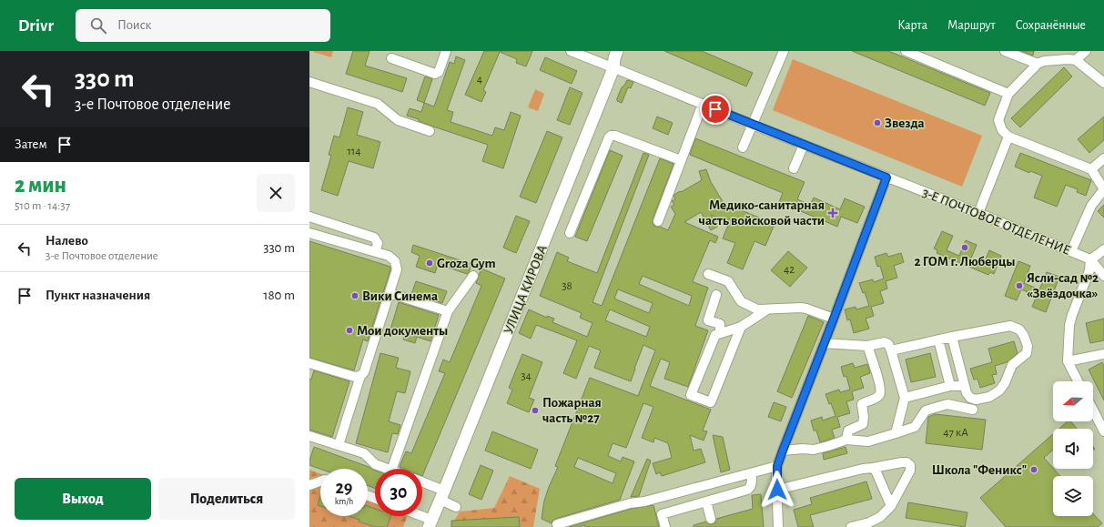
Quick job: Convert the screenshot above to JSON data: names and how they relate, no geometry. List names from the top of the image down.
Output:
{
  "streets": {
    "main road": ["УЛИЦА КИРОВА"],
    "street": ["3-Е ПОЧТОВОЕ ОТДЕЛЕНИЕ"]
  },
  "crossings": [
    ["3-Е ПОЧТОВОЕ ОТДЕЛЕНИЕ", "УЛИЦА КИРОВА"]
  ],
  "places": {
    "other": [
      "Звезда",
      "2 ГОМ г. Люберцы",
      "Groza Gym",
      "Ясли-сад №2 «Звёздочка»",
      "Вики Синема",
      "Мои документы",
      "Пожарная часть №27",
      "Школа \"Феникс\""
    ],
    "health": ["Медико-санитарная часть войсковой части"]
  },
  "house_numbers": [
    "4",
    "114",
    "42",
    "38",
    "34",
    "47 кА"
  ],
  "north": "left",
  "page": {
    "header": "Drivr",
    "search": "Поиск",
    "nav": ["Карта", "Маршрут", "Сохранённые"],
    "turn": ["330 m", "3-е Почтовое отделение"],
    "then": "Затем",
    "heading": ["2 мин", "510 m · 14:37"],
    "list": [
      {
        "name": "Налево",
        "note": "3-е Почтовое отделение",
        "value": "330 m"
      },
      {
        "name": "Пункт назначения",
        "value": "180 m"
      }
    ],
    "speed": "29 km/h",
    "limit": "30",
    "buttons": ["Выход", "Поделиться"]
  }
}
